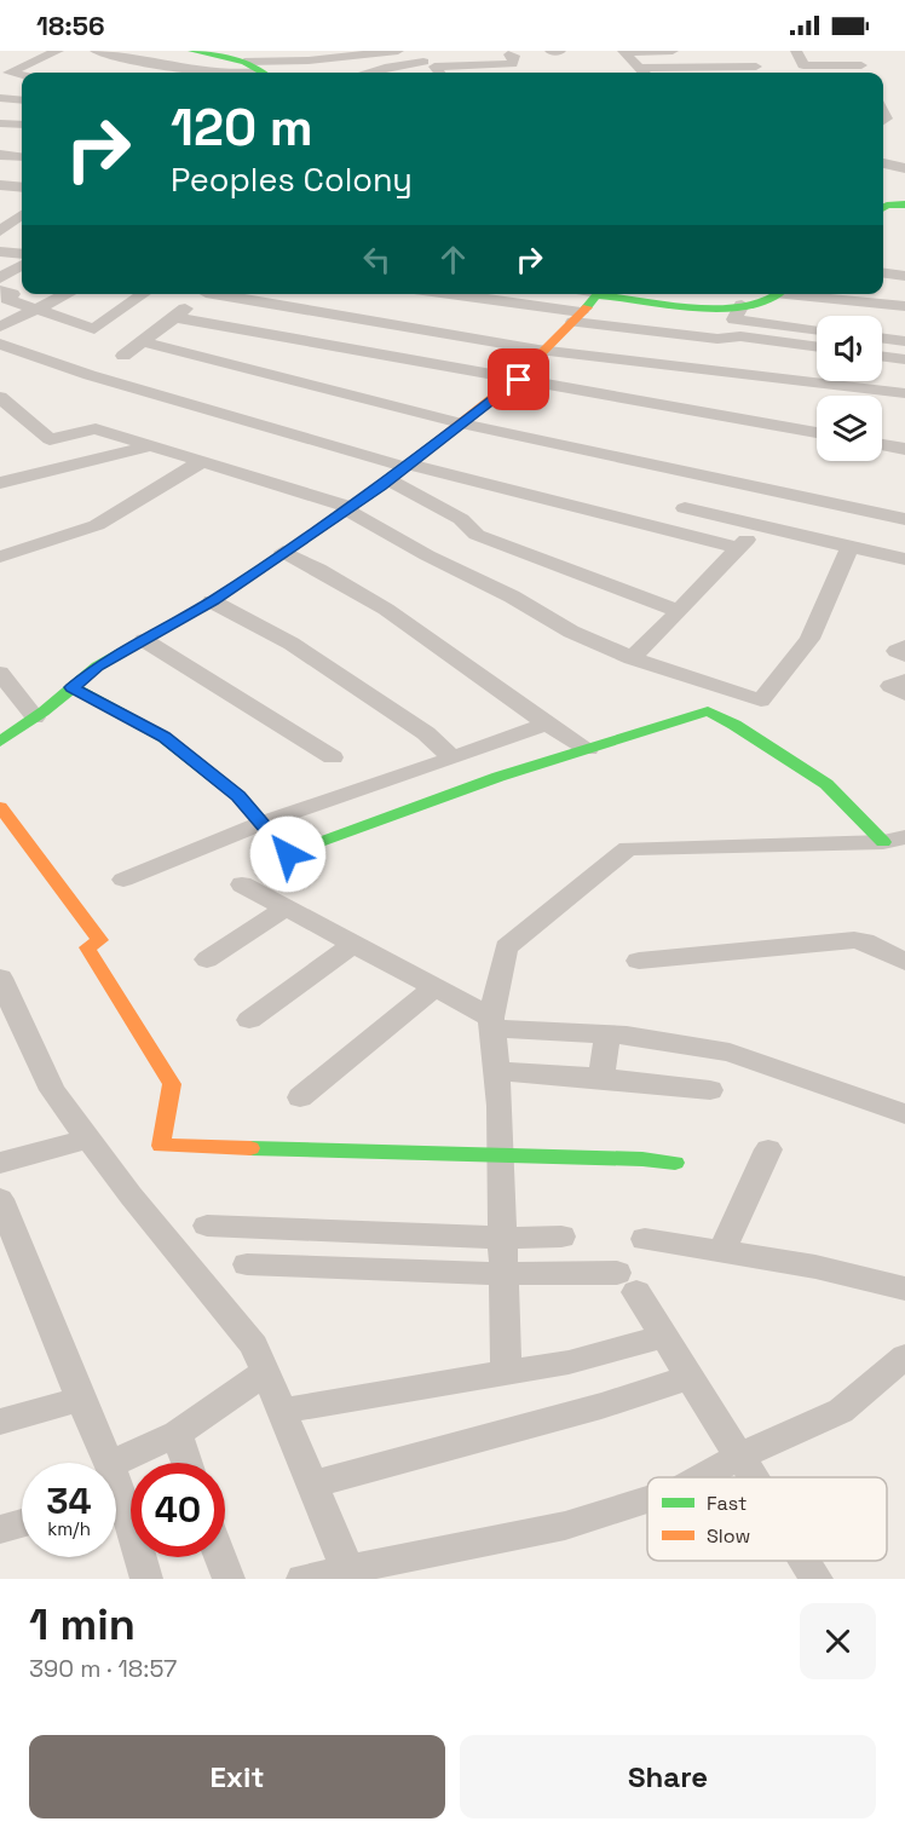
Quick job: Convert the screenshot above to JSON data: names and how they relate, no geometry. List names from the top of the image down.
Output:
{
  "legend": ["Fast", "Slow"],
  "page": {
    "status": "18:56",
    "turn": ["120 m", "Peoples Colony"],
    "speed": "34 km/h",
    "limit": "40",
    "heading": ["1 min", "390 m · 18:57"],
    "buttons": ["Exit", "Share"]
  }
}
